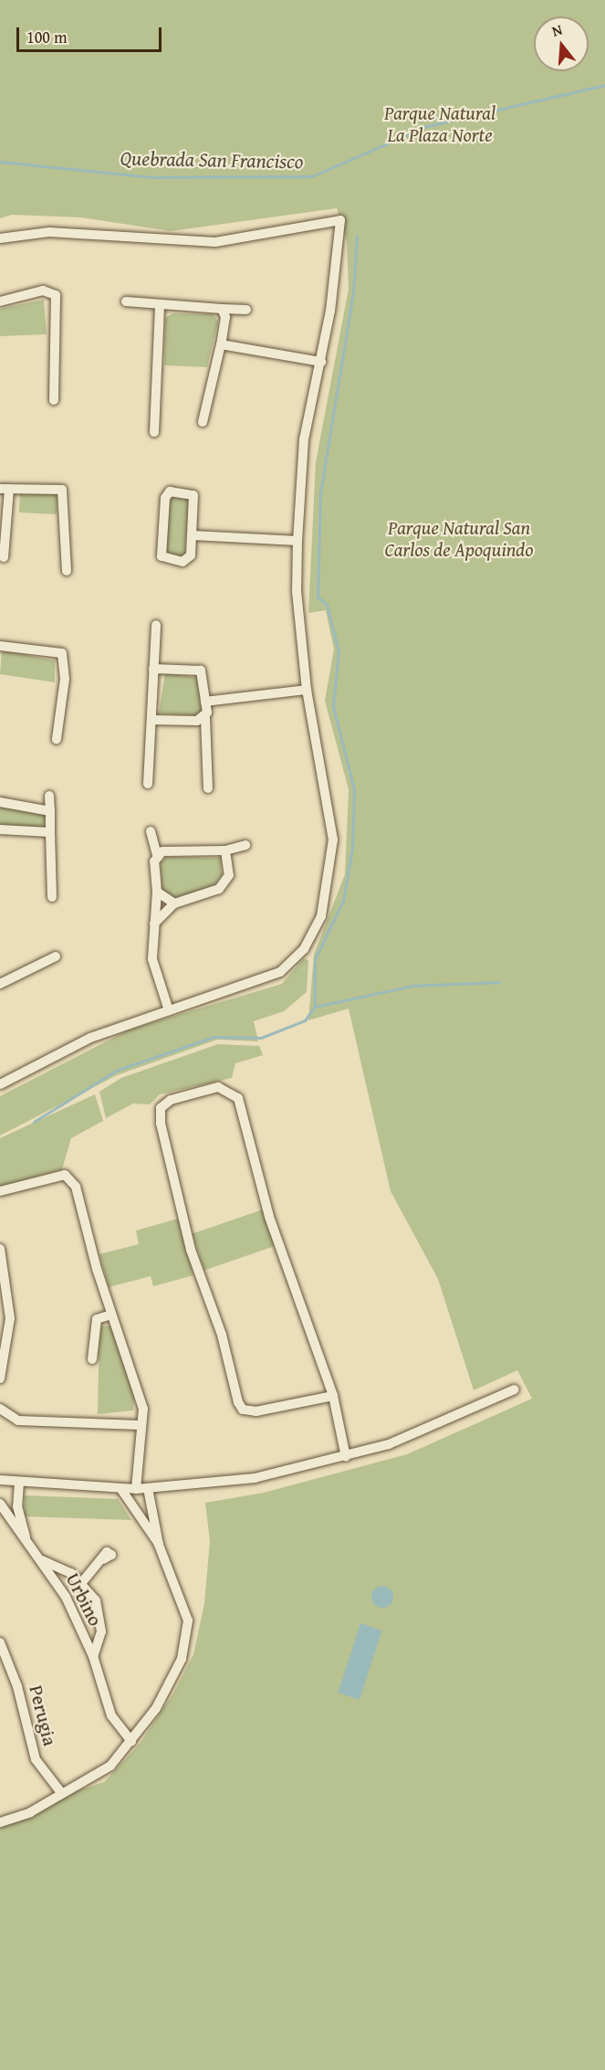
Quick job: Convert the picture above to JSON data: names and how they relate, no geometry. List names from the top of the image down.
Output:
{
  "streets": {
    "street": ["Urbino", "Perugia"]
  },
  "water": ["Quebrada San Francisco"],
  "parks": ["Parque Natural La Plaza Norte", "Parque Natural San Carlos de Apoquindo"],
  "scale_bar": "100 m",
  "north": "top"
}
